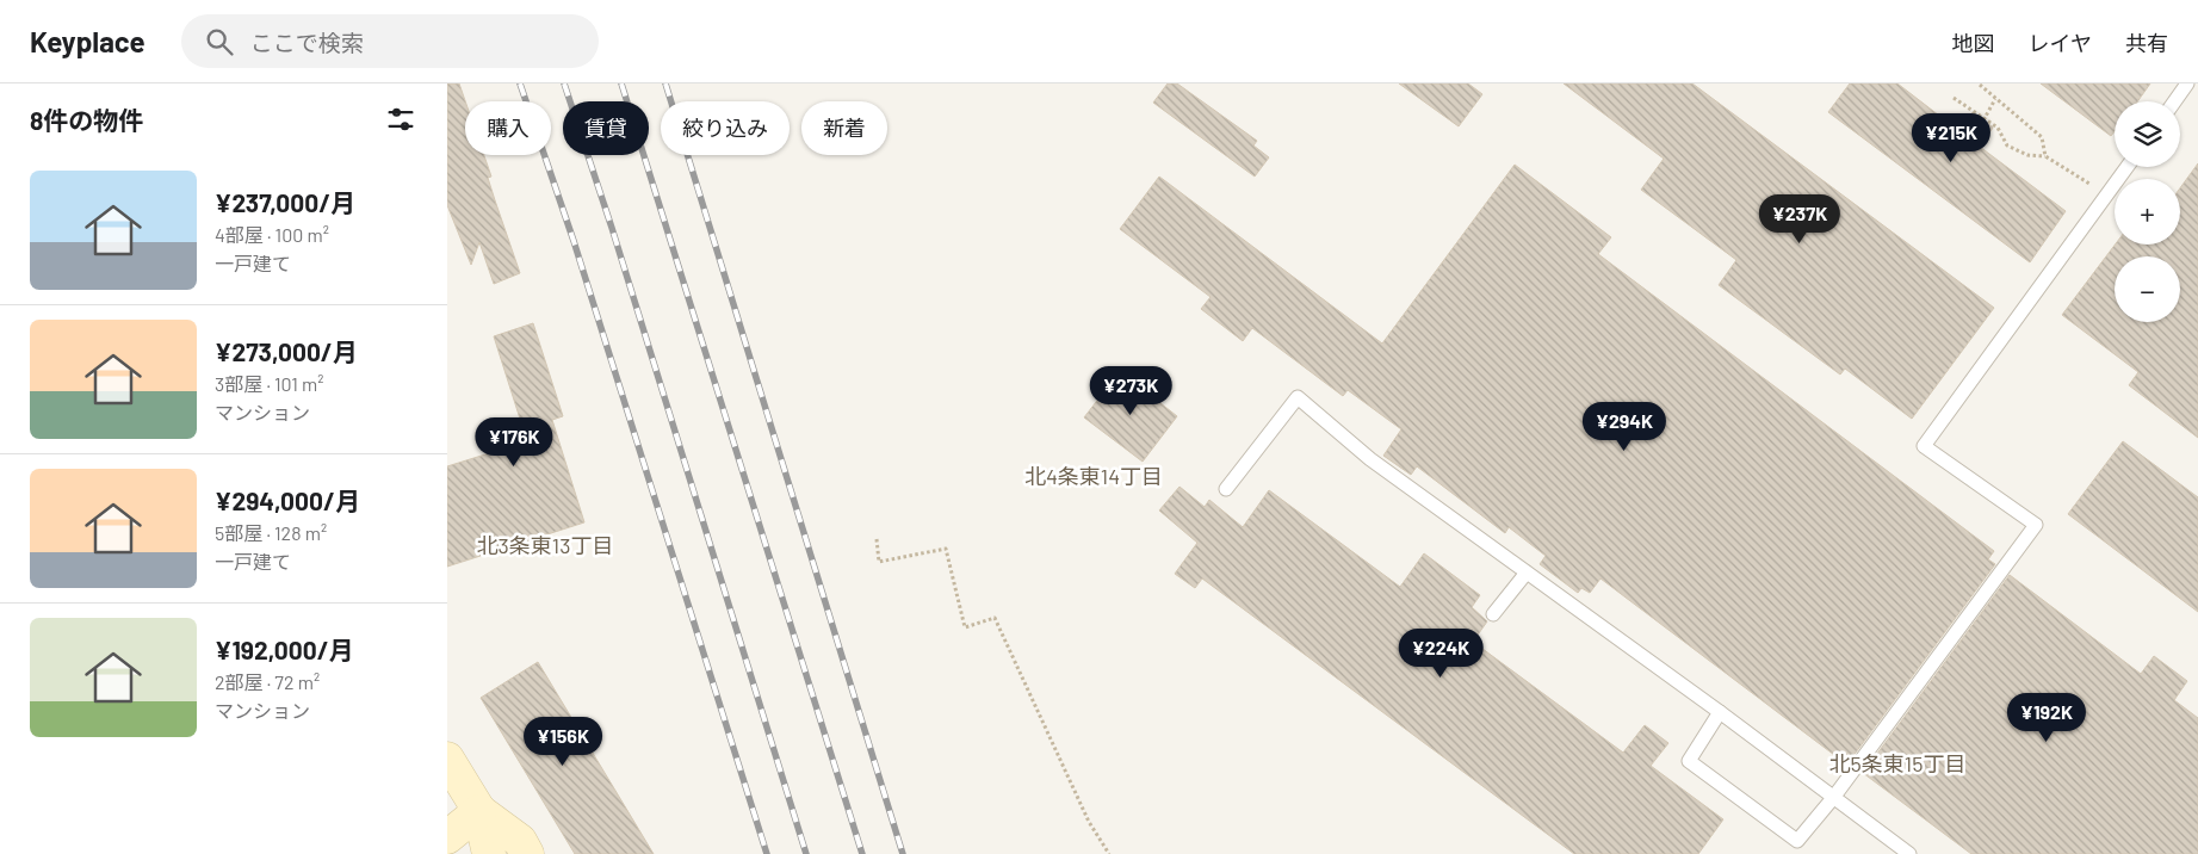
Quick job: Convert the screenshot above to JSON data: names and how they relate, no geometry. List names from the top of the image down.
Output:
{
  "districts": ["北4条東14丁目", "北3条東13丁目", "北5条東15丁目"],
  "page": {
    "header": "Keyplace",
    "search": "ここで検索",
    "nav": ["地図", "レイヤ", "共有"],
    "heading": "8件の物件",
    "map_buttons": ["+", "−"],
    "chip": [
      "購入",
      "賃貸",
      "絞り込み",
      "新着"
    ],
    "price": [
      "¥215K",
      "¥237K",
      "¥273K",
      "¥294K",
      "¥176K",
      "¥224K",
      "¥192K",
      "¥156K"
    ],
    "list": [
      {
        "name": "¥237,000/月",
        "note": "4部屋 · 100 m² · 一戸建て"
      },
      {
        "name": "¥273,000/月",
        "note": "3部屋 · 101 m² · マンション"
      },
      {
        "name": "¥294,000/月",
        "note": "5部屋 · 128 m² · 一戸建て"
      },
      {
        "name": "¥192,000/月",
        "note": "2部屋 · 72 m² · マンション"
      }
    ]
  }
}
